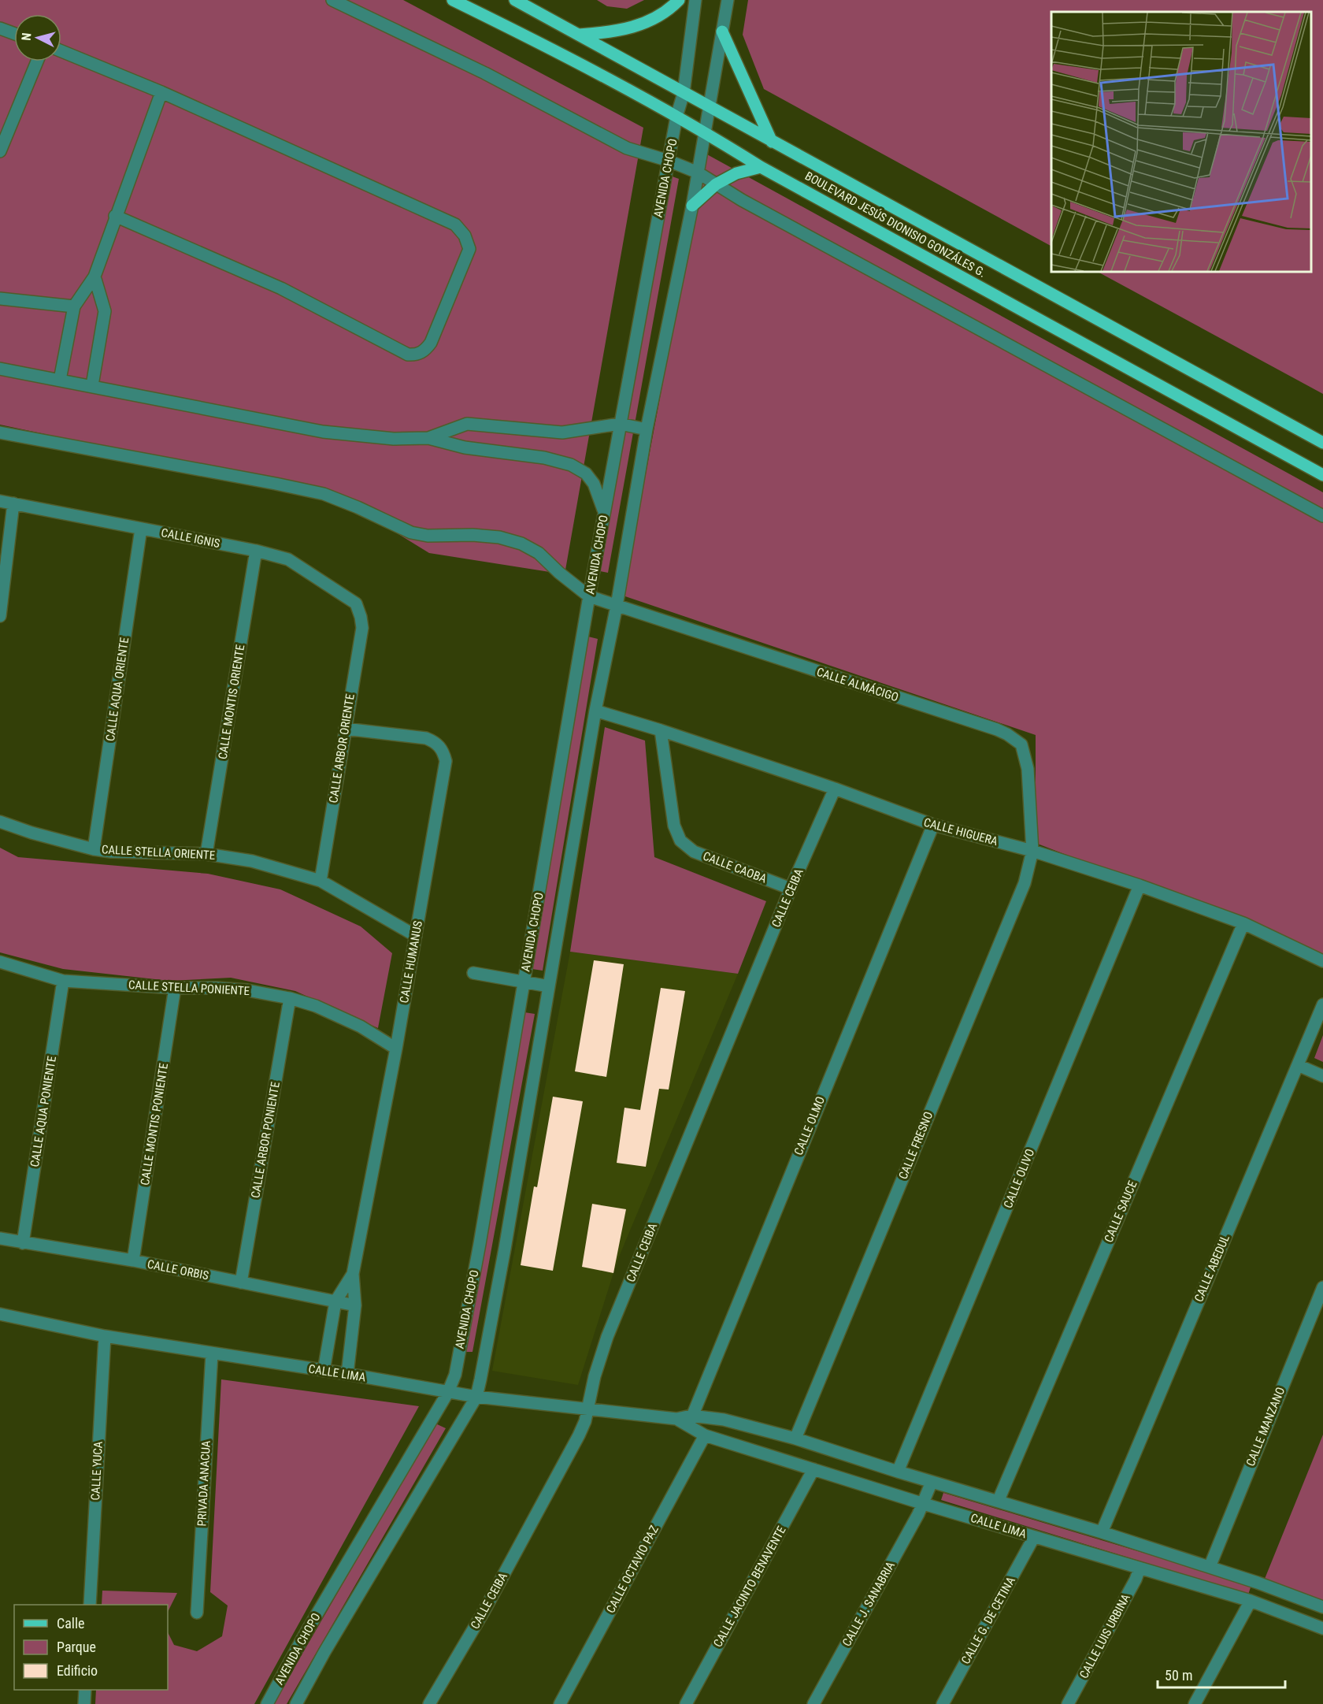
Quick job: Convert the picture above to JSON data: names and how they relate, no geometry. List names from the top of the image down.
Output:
{
  "streets": {
    "main road": ["BOULEVARD JESÚS DIONISIO GONZÁLES G."],
    "street": [
      "AVENIDA CHOPO",
      "CALLE IGNIS",
      "CALLE ALMÁCIGO",
      "CALLE AQUA ORIENTE",
      "CALLE MONTIS ORIENTE",
      "CALLE ARBOR ORIENTE",
      "CALLE HIGUERA",
      "CALLE STELLA ORIENTE",
      "CALLE CAOBA",
      "CALLE CEIBA",
      "CALLE HUMANUS",
      "CALLE STELLA PONIENTE",
      "CALLE AQUA PONIENTE",
      "CALLE MONTIS PONIENTE",
      "CALLE OLMO",
      "CALLE ARBOR PONIENTE",
      "CALLE FRESNO",
      "CALLE OLIVO",
      "CALLE SAUCE",
      "CALLE ABEDUL",
      "CALLE ORBIS",
      "CALLE LIMA",
      "CALLE MANZANO",
      "CALLE YUCA",
      "PRIVADA ANACUA",
      "CALLE OCTAVIO PAZ",
      "CALLE JACINTO BENAVENTE",
      "CALLE J. SANABRIA",
      "CALLE G. DE CETINA",
      "CALLE LUIS URBINA"
    ]
  },
  "crossings": [
    ["AVENIDA CHOPO", "BOULEVARD JESÚS DIONISIO GONZÁLES G."],
    ["AVENIDA CHOPO", "CALLE ALMÁCIGO"],
    ["AVENIDA CHOPO", "CALLE LIMA"],
    ["CALLE IGNIS", "CALLE AQUA ORIENTE"],
    ["CALLE IGNIS", "CALLE MONTIS ORIENTE"],
    ["CALLE IGNIS", "CALLE ARBOR ORIENTE"],
    ["CALLE ALMÁCIGO", "CALLE HIGUERA"],
    ["CALLE ALMÁCIGO", "CALLE FRESNO"],
    ["CALLE AQUA ORIENTE", "CALLE STELLA ORIENTE"],
    ["CALLE MONTIS ORIENTE", "CALLE STELLA ORIENTE"],
    ["CALLE ARBOR ORIENTE", "CALLE STELLA ORIENTE"],
    ["CALLE ARBOR ORIENTE", "CALLE HUMANUS"],
    ["CALLE HIGUERA", "CALLE CAOBA"],
    ["CALLE HIGUERA", "CALLE CEIBA"],
    ["CALLE HIGUERA", "CALLE OLMO"],
    ["CALLE HIGUERA", "CALLE FRESNO"],
    ["CALLE HIGUERA", "CALLE OLIVO"],
    ["CALLE HIGUERA", "CALLE SAUCE"],
    ["CALLE STELLA ORIENTE", "CALLE HUMANUS"],
    ["CALLE CAOBA", "CALLE CEIBA"],
    ["CALLE CEIBA", "CALLE LIMA"],
    ["CALLE HUMANUS", "CALLE STELLA PONIENTE"],
    ["CALLE HUMANUS", "CALLE ORBIS"],
    ["CALLE HUMANUS", "CALLE LIMA"],
    ["CALLE STELLA PONIENTE", "CALLE AQUA PONIENTE"],
    ["CALLE STELLA PONIENTE", "CALLE MONTIS PONIENTE"],
    ["CALLE STELLA PONIENTE", "CALLE ARBOR PONIENTE"],
    ["CALLE AQUA PONIENTE", "CALLE ORBIS"],
    ["CALLE MONTIS PONIENTE", "CALLE ORBIS"],
    ["CALLE OLMO", "CALLE LIMA"],
    ["CALLE ARBOR PONIENTE", "CALLE ORBIS"],
    ["CALLE FRESNO", "CALLE LIMA"],
    ["CALLE OLIVO", "CALLE LIMA"],
    ["CALLE SAUCE", "CALLE LIMA"],
    ["CALLE ABEDUL", "CALLE LIMA"],
    ["CALLE LIMA", "CALLE MANZANO"],
    ["CALLE LIMA", "CALLE YUCA"],
    ["CALLE LIMA", "PRIVADA ANACUA"],
    ["CALLE LIMA", "CALLE OCTAVIO PAZ"],
    ["CALLE LIMA", "CALLE JACINTO BENAVENTE"],
    ["CALLE LIMA", "CALLE J. SANABRIA"],
    ["CALLE LIMA", "CALLE G. DE CETINA"],
    ["CALLE LIMA", "CALLE LUIS URBINA"]
  ],
  "legend": ["Calle", "Parque", "Edificio"],
  "scale_bar": "50 m",
  "north": "left"
}
